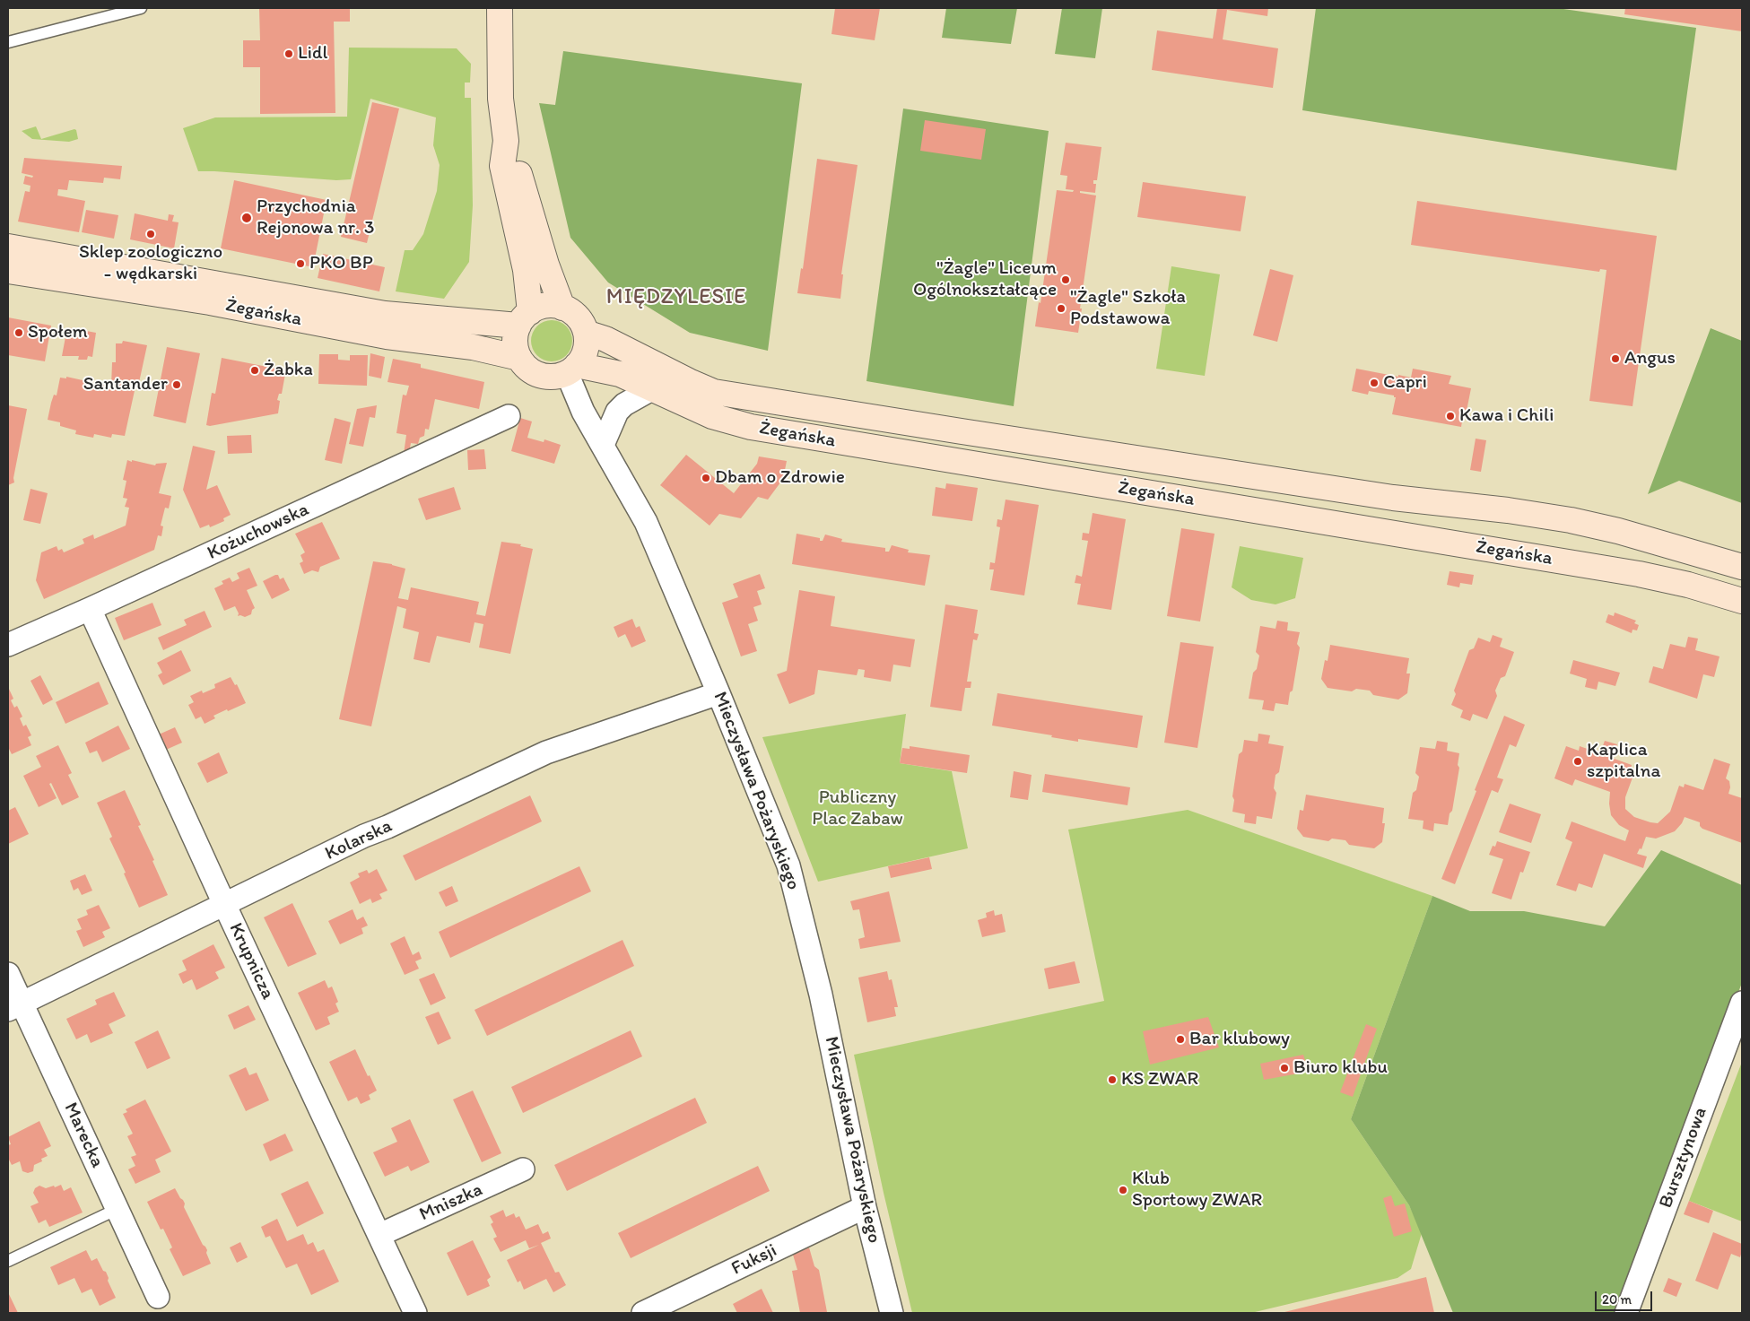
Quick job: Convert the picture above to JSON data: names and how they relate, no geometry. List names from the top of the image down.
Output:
{
  "streets": {
    "street": [
      "Żegańska",
      "Kożuchowska",
      "Mieczysława Pożaryskiego",
      "Kolarska",
      "Krupnicza",
      "Marecka",
      "Bursztynowa",
      "Mniszka",
      "Fuksji"
    ]
  },
  "crossings": [
    ["Żegańska", "Mieczysława Pożaryskiego"],
    ["Kożuchowska", "Krupnicza"],
    ["Mieczysława Pożaryskiego", "Kolarska"],
    ["Mieczysława Pożaryskiego", "Fuksji"],
    ["Kolarska", "Krupnicza"],
    ["Kolarska", "Marecka"],
    ["Krupnicza", "Mniszka"]
  ],
  "districts": ["MIĘDZYLESIE"],
  "parks": ["Publiczny Plac Zabaw"],
  "places": [
    "Lidl",
    "Przychodnia Rejonowa nr. 3",
    "Sklep zoologiczno - wędkarski",
    "PKO BP",
    "\"Żagle\" Liceum Ogólnokształcące",
    "\"Żagle\" Szkoła Podstawowa",
    "Społem",
    "Angus",
    "Żabka",
    "Capri",
    "Santander",
    "Kawa i Chili",
    "Dbam o Zdrowie",
    "Kaplica szpitalna",
    "Bar klubowy",
    "Biuro klubu",
    "KS ZWAR",
    "Klub Sportowy ZWAR"
  ],
  "scale_bar": "20 m"
}
